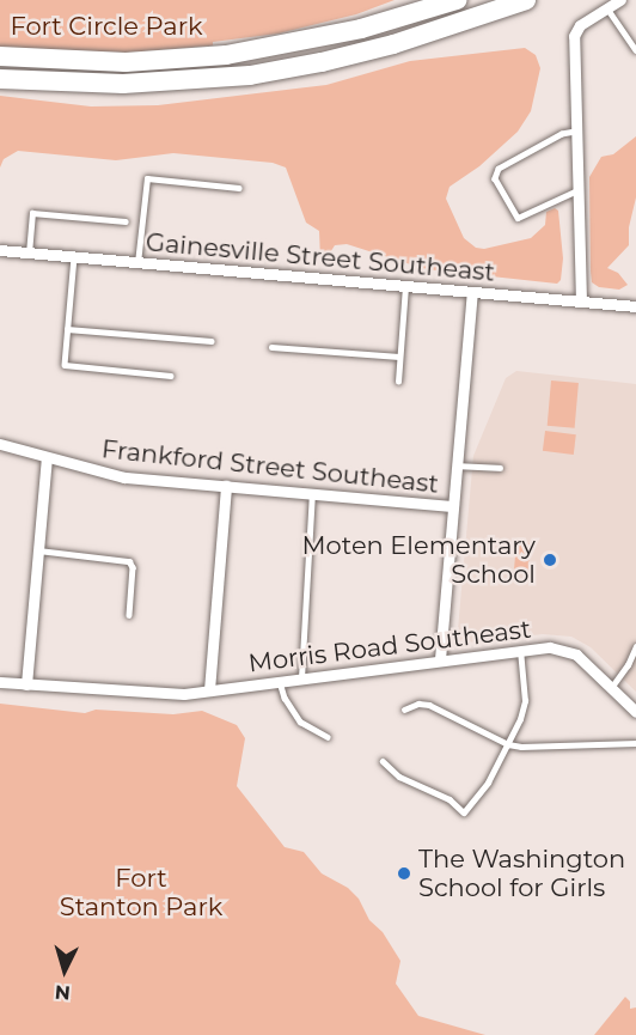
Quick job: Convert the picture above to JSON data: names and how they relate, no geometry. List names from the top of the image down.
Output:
{
  "streets": {
    "street": ["Gainesville Street Southeast", "Frankford Street Southeast", "Morris Road Southeast"]
  },
  "parks": ["Fort Circle Park", "Fort Stanton Park"],
  "places": ["Moten Elementary School", "The Washington School for Girls"],
  "north": "bottom"
}
